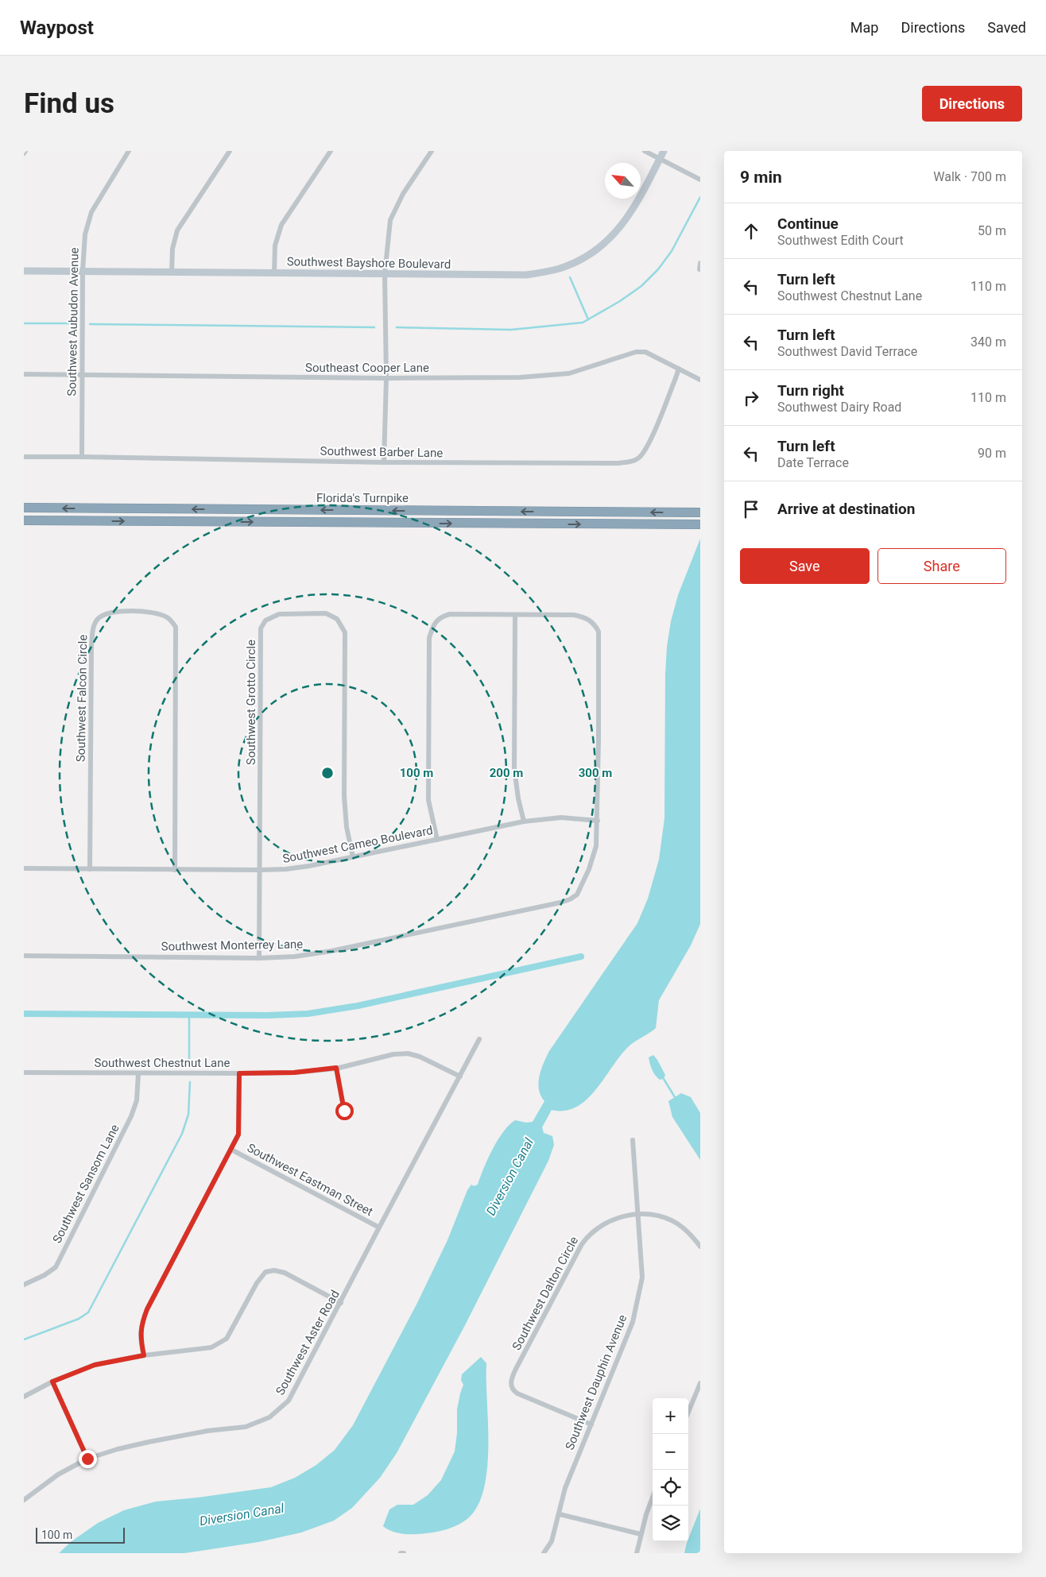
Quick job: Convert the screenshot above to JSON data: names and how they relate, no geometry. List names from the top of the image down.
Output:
{
  "streets": {
    "highway": ["Florida's Turnpike"],
    "street": [
      "Southwest Bayshore Boulevard",
      "Southwest Aubudon Avenue",
      "Southeast Cooper Lane",
      "Southwest Barber Lane",
      "Southwest Falcon Circle",
      "Southwest Grotto Circle",
      "Southwest Cameo Boulevard",
      "Southwest Monterrey Lane",
      "Southwest Chestnut Lane",
      "Southwest Eastman Street",
      "Southwest Sansom Lane",
      "Southwest Dalton Circle",
      "Southwest Aster Road",
      "Southwest Dauphin Avenue"
    ]
  },
  "crossings": [
    ["Southwest Bayshore Boulevard", "Southwest Aubudon Avenue"],
    ["Southwest Aubudon Avenue", "Southeast Cooper Lane"],
    ["Southwest Aubudon Avenue", "Southwest Barber Lane"],
    ["Southeast Cooper Lane", "Southwest Barber Lane"],
    ["Southwest Falcon Circle", "Southwest Cameo Boulevard"],
    ["Southwest Grotto Circle", "Southwest Cameo Boulevard"],
    ["Southwest Grotto Circle", "Southwest Monterrey Lane"],
    ["Southwest Cameo Boulevard", "Southwest Monterrey Lane"],
    ["Southwest Chestnut Lane", "Southwest Sansom Lane"],
    ["Southwest Chestnut Lane", "Southwest Aster Road"],
    ["Southwest Eastman Street", "Southwest Aster Road"],
    ["Southwest Dalton Circle", "Southwest Dauphin Avenue"]
  ],
  "water": ["Diversion Canal"],
  "scale_bar": "100 m",
  "north": "top left",
  "page": {
    "header": "Waypost",
    "nav": ["Map", "Directions", "Saved"],
    "buttons": [
      "Directions",
      ["Save", "Share"]
    ],
    "title": "Find us",
    "heading": ["9 min", "Walk · 700 m"],
    "list": [
      ["Continue", "Southwest Edith Court", "50 m"],
      ["Turn left", "Southwest Chestnut Lane", "110 m"],
      ["Turn left", "Southwest David Terrace", "340 m"],
      ["Turn right", "Southwest Dairy Road", "110 m"],
      ["Turn left", "Date Terrace", "90 m"],
      "Arrive at destination"
    ],
    "map_buttons": ["+", "−"],
    "scale": "100 m"
  },
  "rings": ["100 m", "200 m", "300 m"]
}
